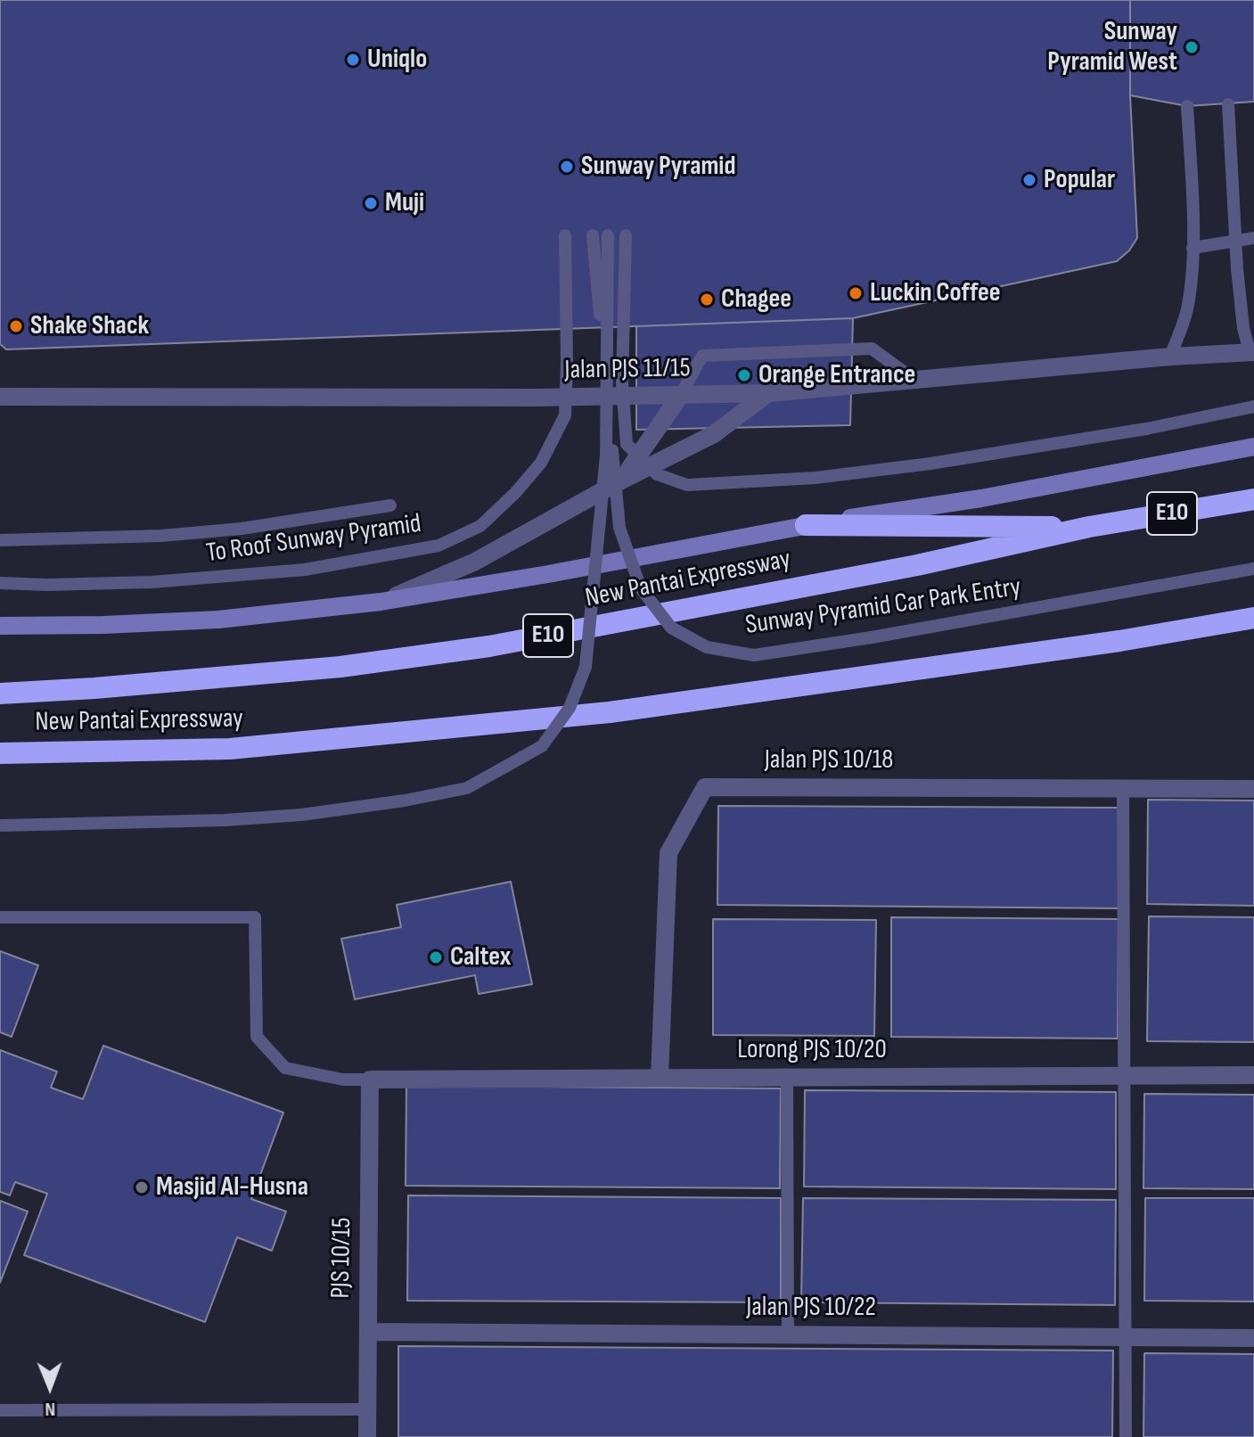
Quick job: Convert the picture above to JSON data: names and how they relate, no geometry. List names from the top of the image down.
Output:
{
  "streets": {
    "highway": ["E10", "New Pantai Expressway"],
    "street": [
      "Jalan PJS 11/15",
      "Jalan PJS 10/18",
      "Lorong PJS 10/20",
      "PJS 10/15",
      "Jalan PJS 10/22"
    ],
    "lane": ["To Roof Sunway Pyramid", "Sunway Pyramid Car Park Entry"]
  },
  "crossings": [
    ["Jalan PJS 10/18", "Lorong PJS 10/20"],
    ["Lorong PJS 10/20", "PJS 10/15"],
    ["PJS 10/15", "Jalan PJS 10/22"]
  ],
  "places": [
    "Sunway Pyramid West",
    "Uniqlo",
    "Sunway Pyramid",
    "Popular",
    "Muji",
    "Luckin Coffee",
    "Chagee",
    "Shake Shack",
    "Orange Entrance",
    "Caltex",
    "Masjid Al-Husna"
  ],
  "north": "bottom"
}
